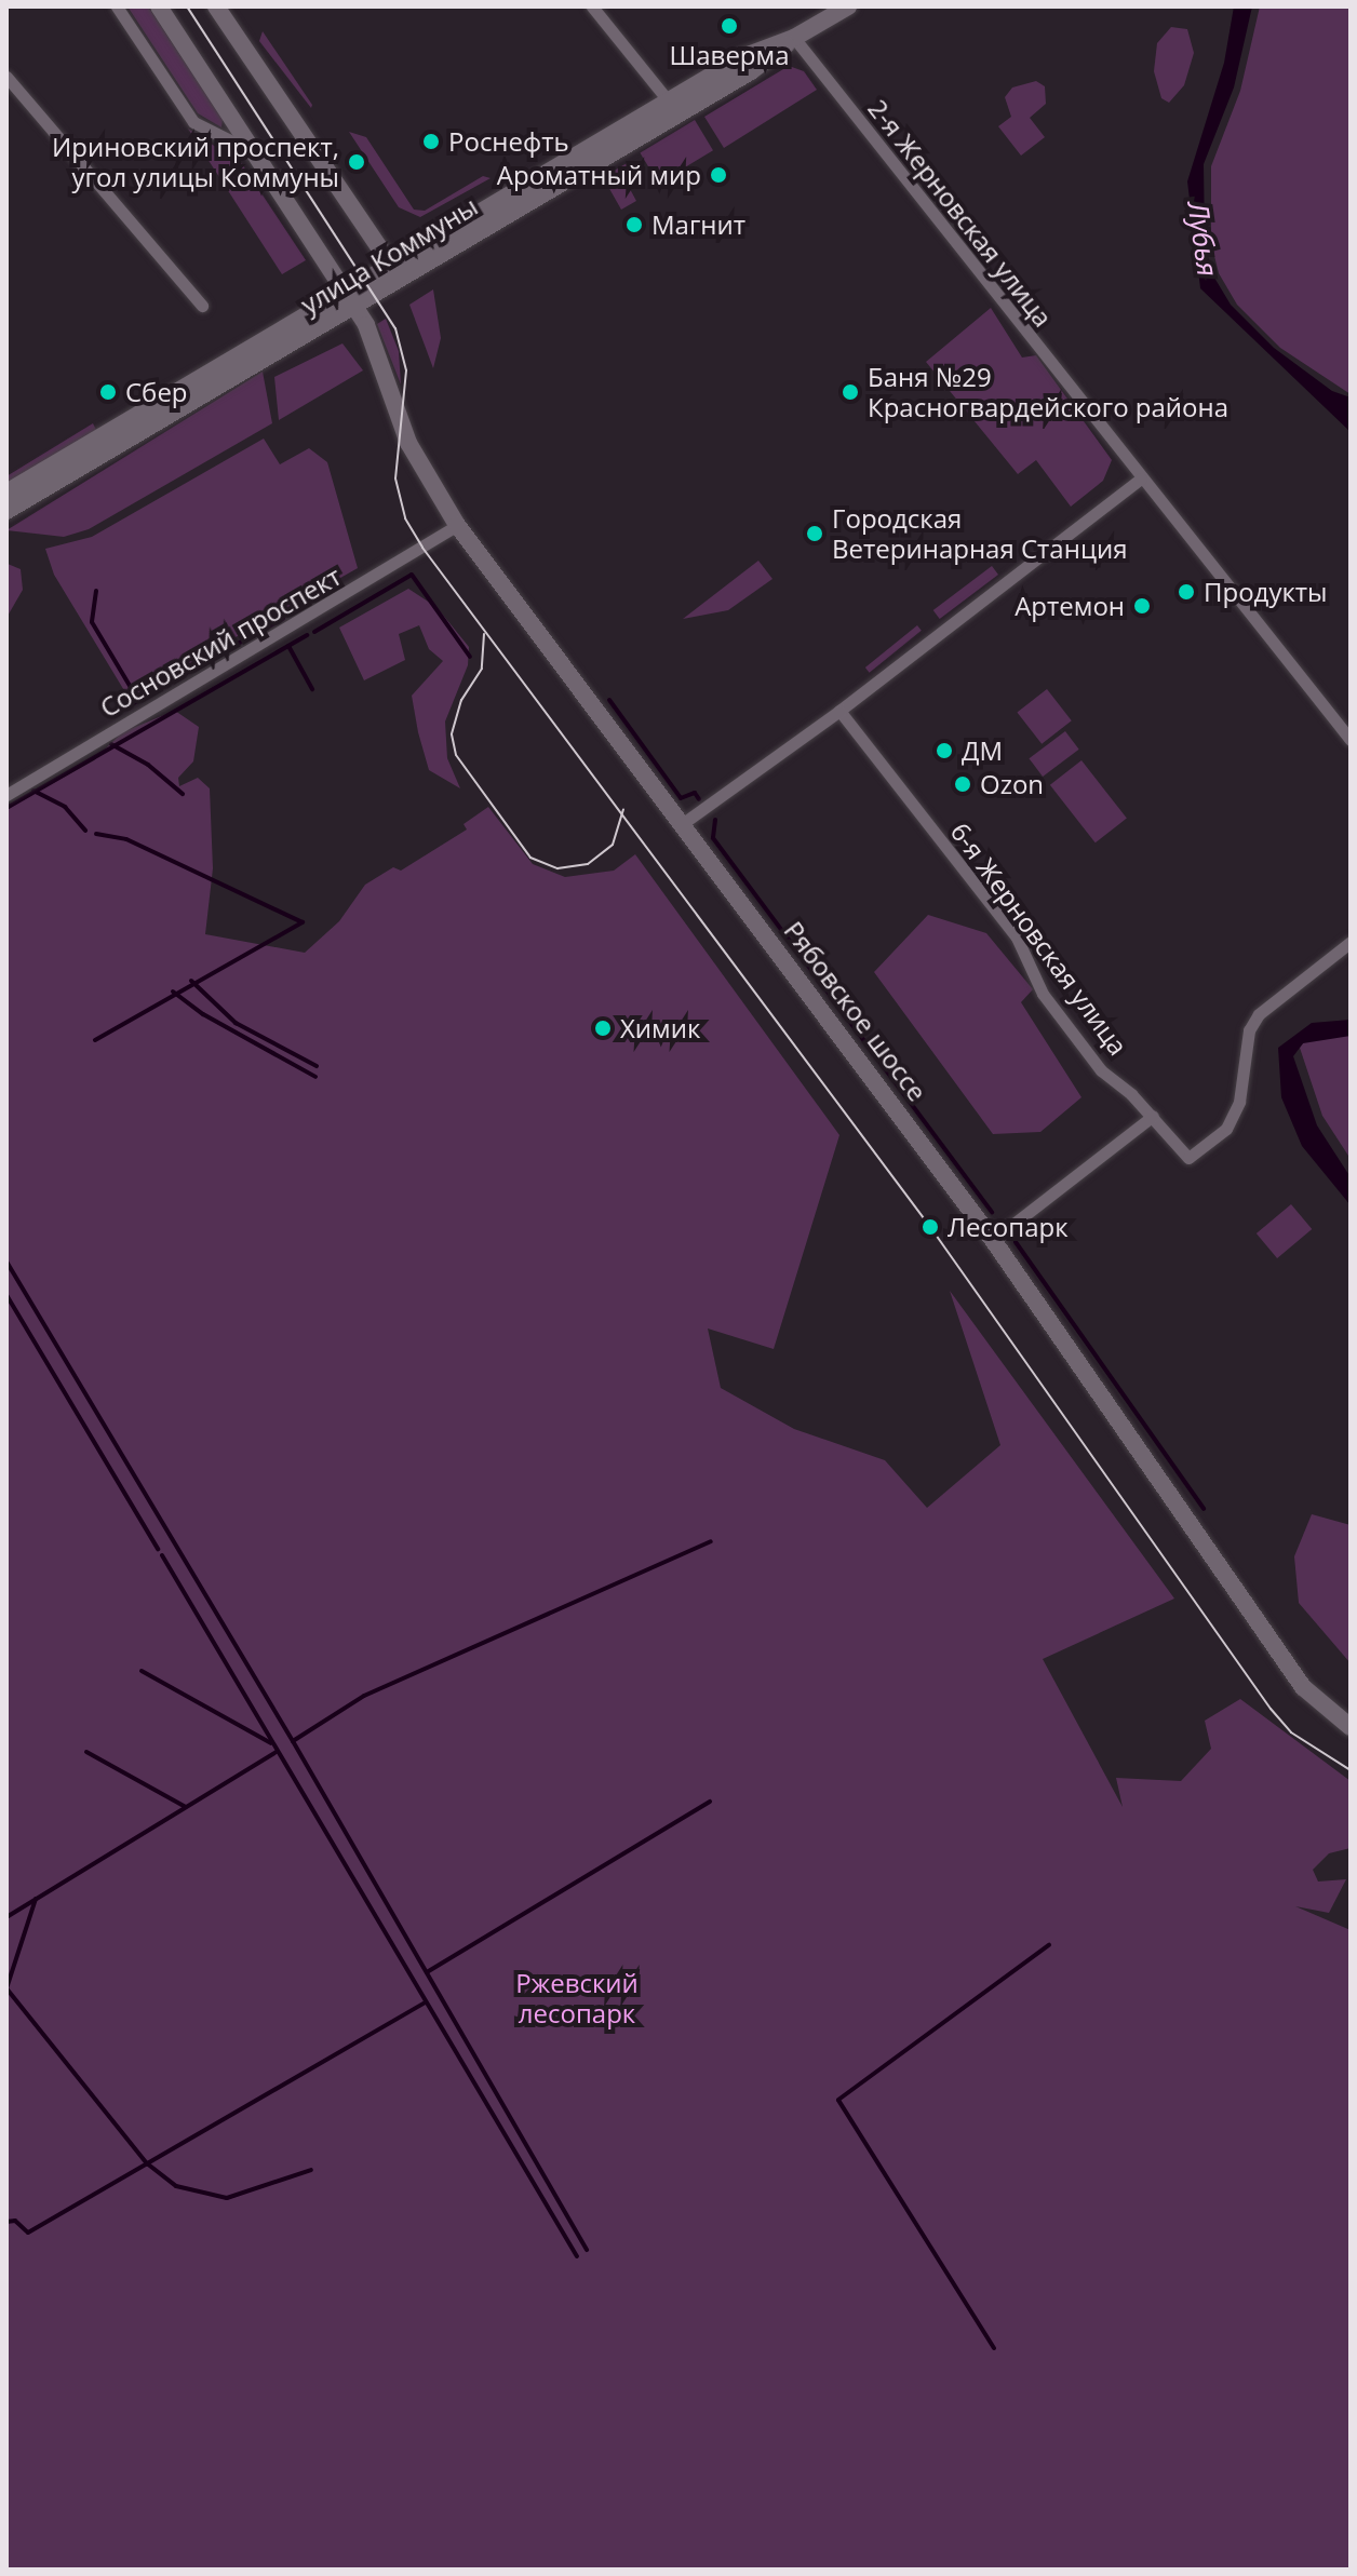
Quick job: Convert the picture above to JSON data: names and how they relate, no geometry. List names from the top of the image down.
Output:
{
  "streets": {
    "main road": ["улица Коммуны", "Рябовское шоссе"],
    "street": ["2-я Жерновская улица", "Сосновский проспект", "6-я Жерновская улица"]
  },
  "crossings": [
    ["2-я Жерновская улица", "улица Коммуны"],
    ["улица Коммуны", "Рябовское шоссе"],
    ["Сосновский проспект", "Рябовское шоссе"]
  ],
  "water": ["Лубья"],
  "parks": ["Ржевский лесопарк"],
  "places": [
    "Шаверма",
    "Роснефть",
    "Ириновский проспект, угол улицы Коммуны",
    "Ароматный мир",
    "Магнит",
    "Сбер",
    "Баня №29 Красногвардейского района",
    "Городская Ветеринарная Станция",
    "Продукты",
    "Артемон",
    "ДМ",
    "Ozon",
    "Химик",
    "Лесопарк"
  ]
}
